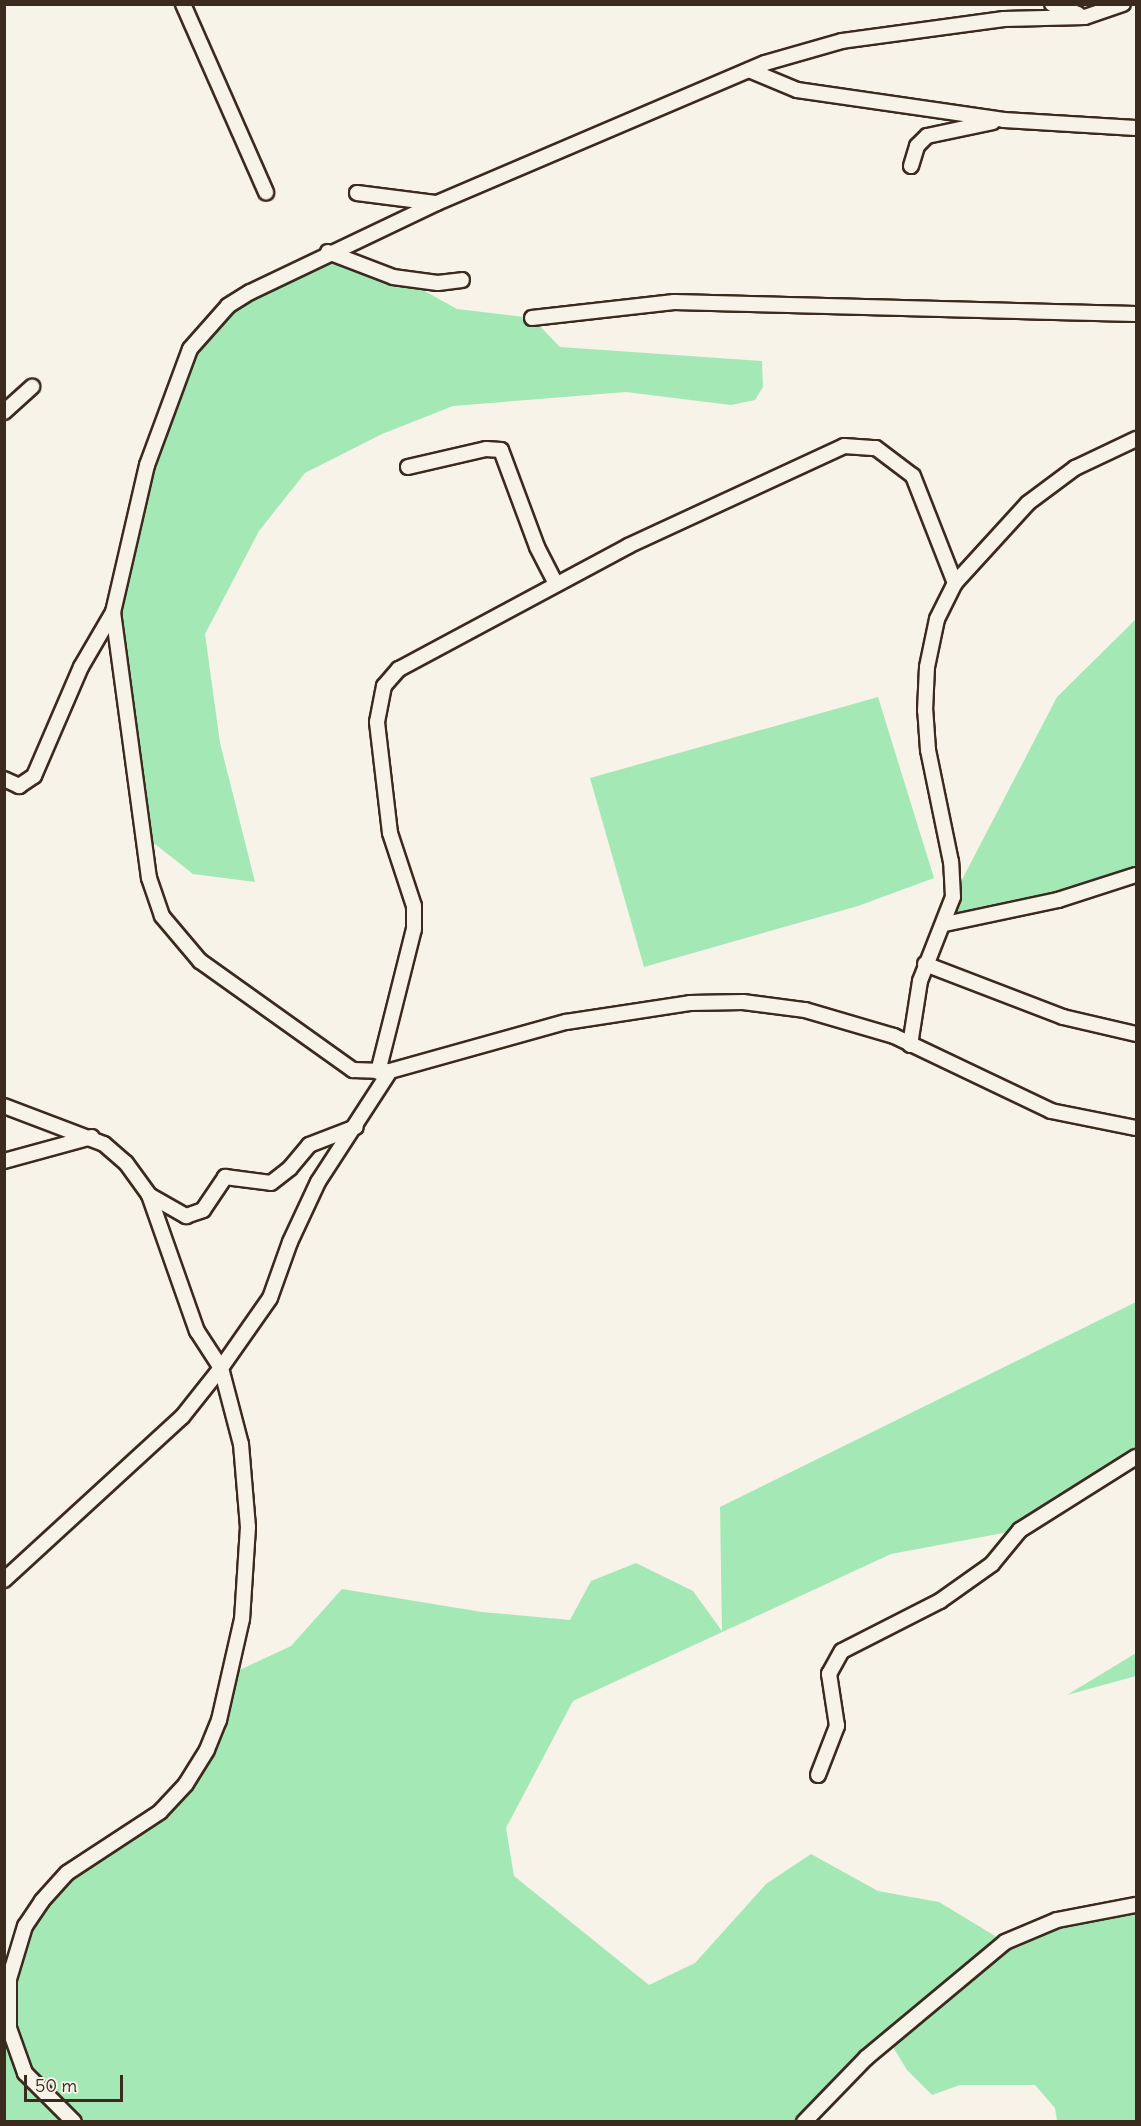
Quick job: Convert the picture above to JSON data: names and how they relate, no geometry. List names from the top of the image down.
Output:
{
  "scale_bar": "50 m"
}
